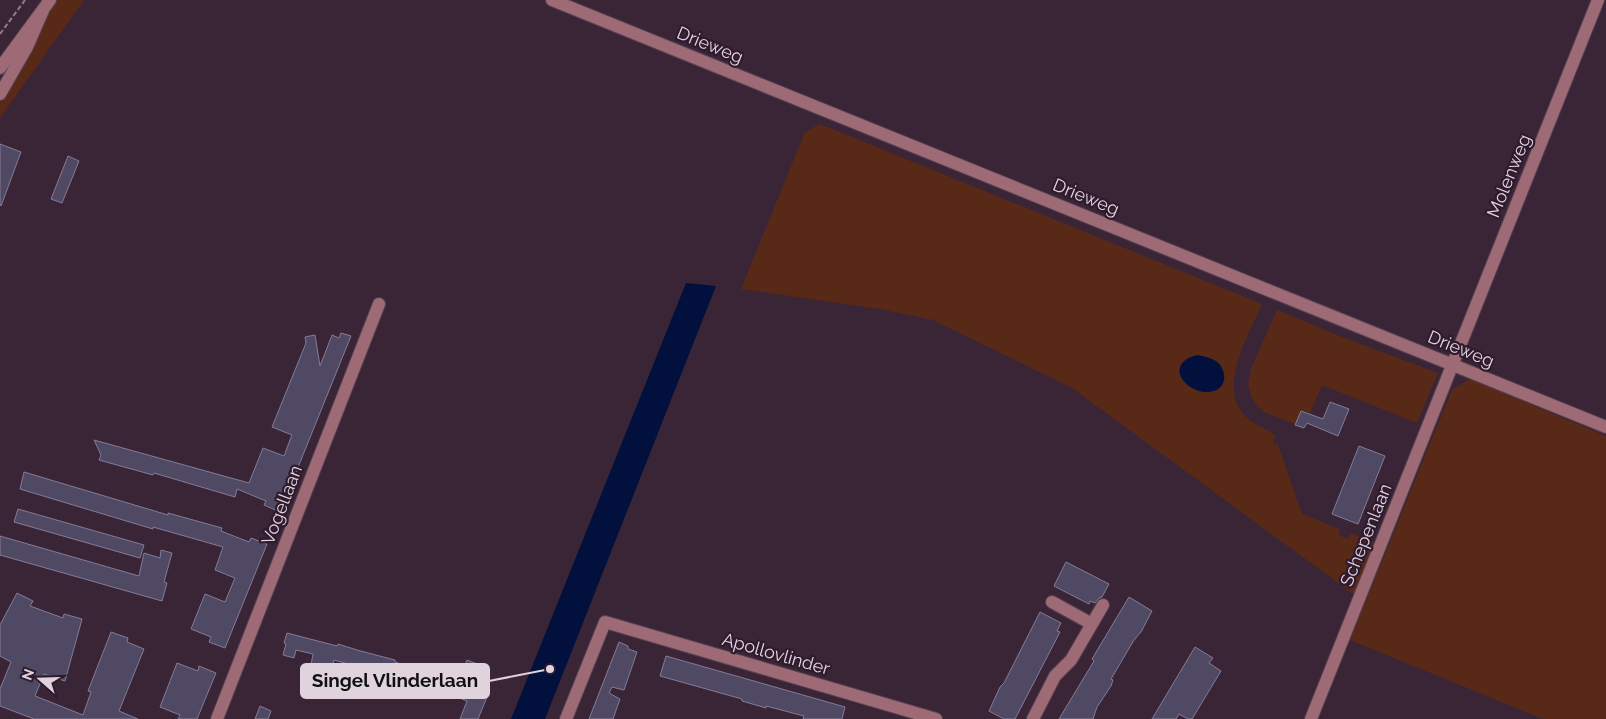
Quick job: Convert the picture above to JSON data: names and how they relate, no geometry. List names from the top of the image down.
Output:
{
  "streets": {
    "street": [
      "Drieweg",
      "Molenweg",
      "Vogellaan",
      "Schepenlaan",
      "Apollovlinder"
    ]
  },
  "crossings": [
    ["Drieweg", "Molenweg"],
    ["Drieweg", "Schepenlaan"],
    ["Molenweg", "Schepenlaan"]
  ],
  "places": ["Singel Vlinderlaan"],
  "north": "left"
}
